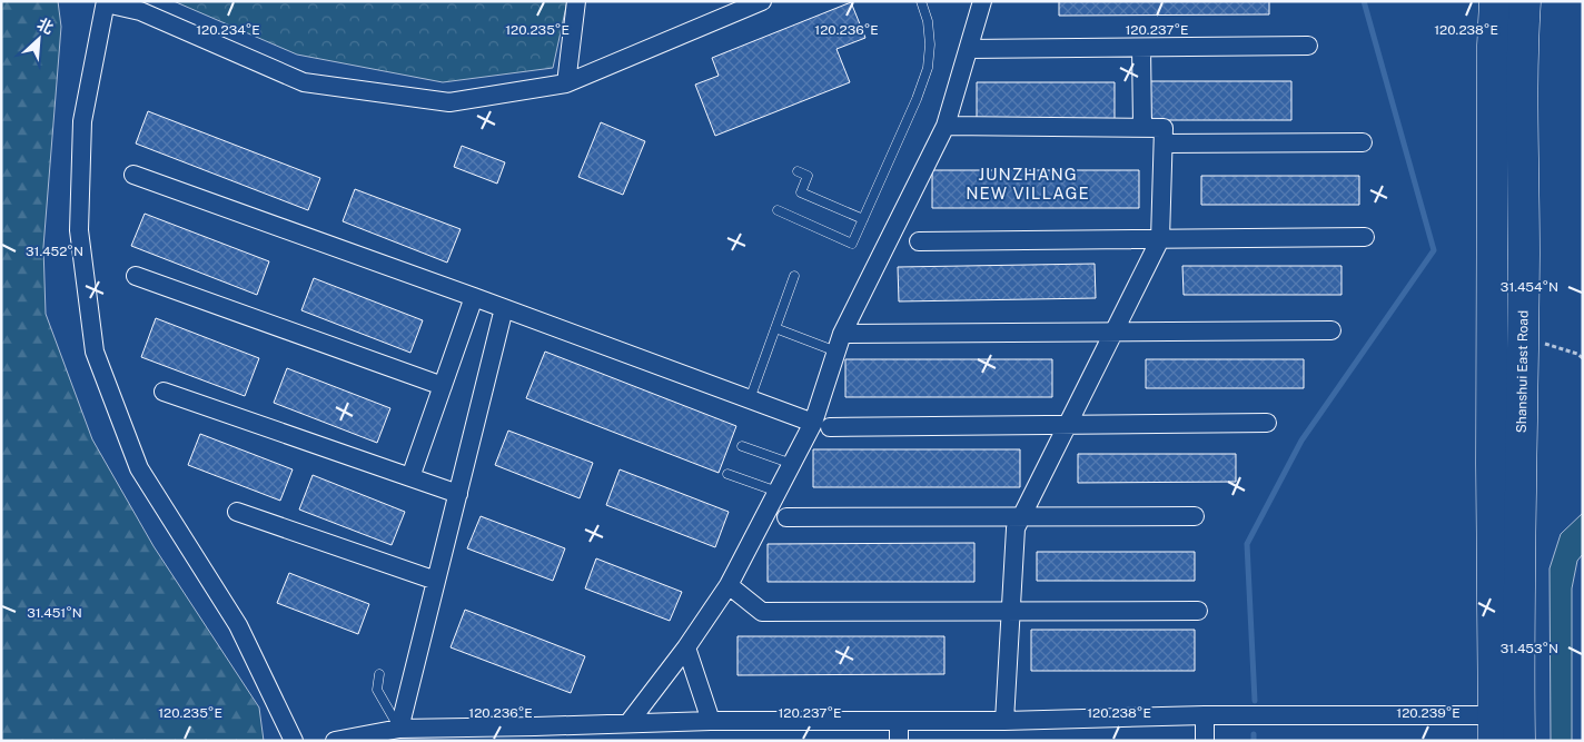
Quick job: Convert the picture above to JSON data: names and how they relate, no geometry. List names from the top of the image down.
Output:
{
  "streets": {
    "highway": ["Shanshui East Road"]
  },
  "districts": ["JUNZHANG NEW VILLAGE"],
  "north": "top right",
  "coordinates": [
    "120.234°E",
    "120.235°E",
    "120.236°E",
    "120.237°E",
    "120.238°E",
    "31.452°N",
    "31.454°N",
    "31.451°N",
    "31.453°N",
    "120.239°E"
  ]
}
